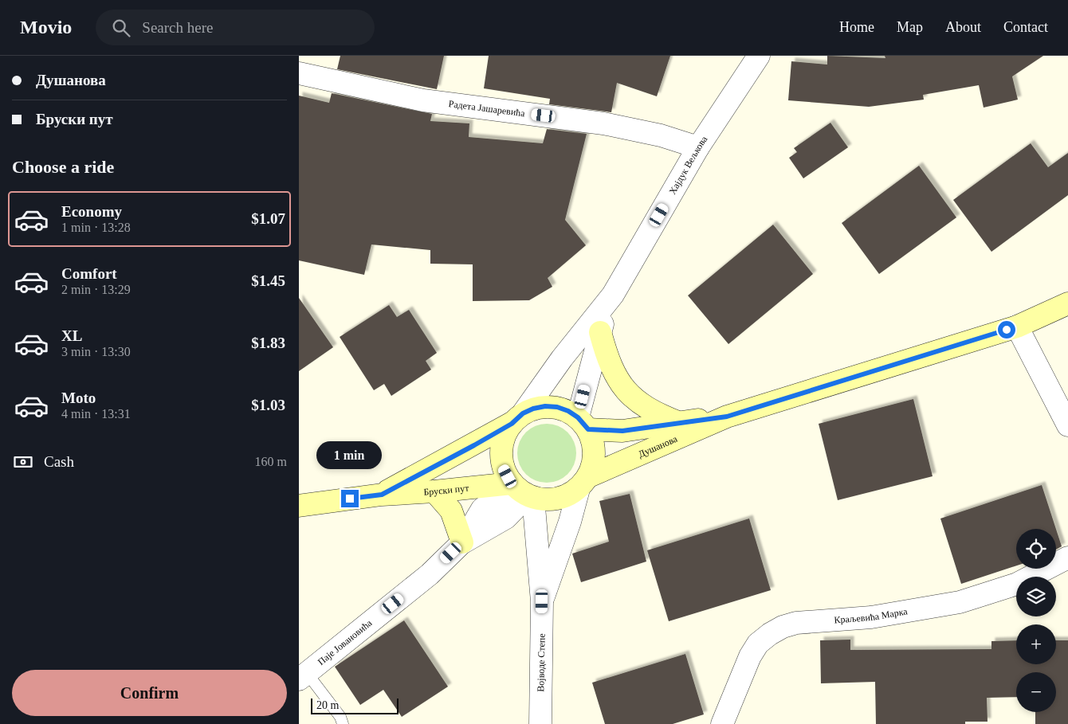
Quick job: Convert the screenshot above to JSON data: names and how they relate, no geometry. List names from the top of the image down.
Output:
{
  "streets": {
    "main road": ["Душанова", "Бруски пут"],
    "street": [
      "Радета Јашаревића",
      "Хајдук Вељкова",
      "Краљевића Марка",
      "Паје Јовановића",
      "Војводе Степе"
    ]
  },
  "crossings": [
    ["Радета Јашаревића", "Хајдук Вељкова"],
    ["Душанова", "Бруски пут"],
    ["Душанова", "Паје Јовановића"],
    ["Душанова", "Војводе Степе"],
    ["Бруски пут", "Паје Јовановића"],
    ["Бруски пут", "Војводе Степе"],
    ["Паје Јовановића", "Војводе Степе"]
  ],
  "scale_bar": "20 m",
  "page": {
    "header": "Movio",
    "search": "Search here",
    "nav": [
      "Home",
      "Map",
      "About",
      "Contact"
    ],
    "banner": ["Душанова", "Бруски пут"],
    "heading": "Choose a ride",
    "list": [
      {
        "name": "Economy",
        "note": "1 min · 13:28",
        "value": "$1.07"
      },
      {
        "name": "Comfort",
        "note": "2 min · 13:29",
        "value": "$1.45"
      },
      {
        "name": "XL",
        "note": "3 min · 13:30",
        "value": "$1.83"
      },
      {
        "name": "Moto",
        "note": "4 min · 13:31",
        "value": "$1.03"
      }
    ],
    "pay": ["Cash", "160 m"],
    "bubble": "1 min",
    "map_buttons": ["+", "−"],
    "buttons": "Confirm",
    "scale": "20 m"
  }
}
